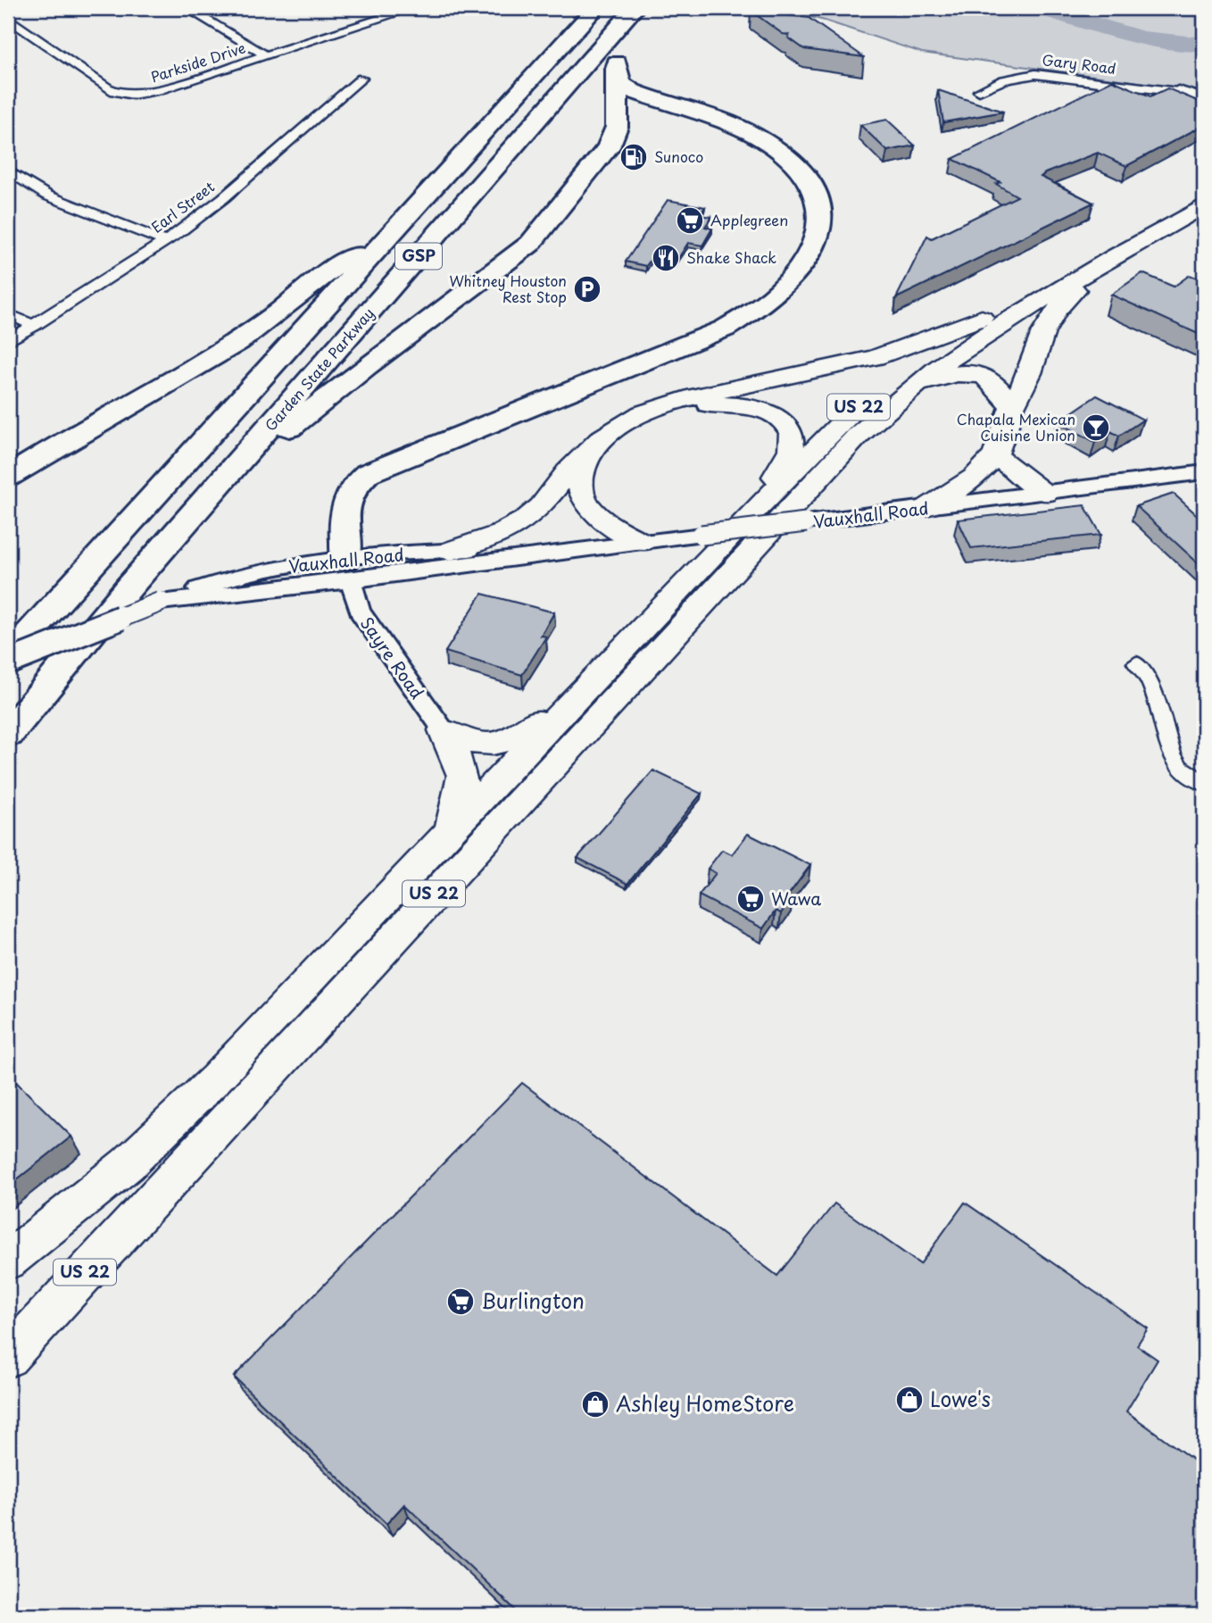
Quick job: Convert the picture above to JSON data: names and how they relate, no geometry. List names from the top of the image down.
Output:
{
  "streets": {
    "highway": ["GSP", "Garden State Parkway", "US 22"],
    "street": [
      "Parkside Drive",
      "Gary Road",
      "Earl Street",
      "Vauxhall Road",
      "Sayre Road"
    ]
  },
  "crossings": [
    ["Vauxhall Road", "Sayre Road"]
  ],
  "places": {
    "fuel station": ["Sunoco"],
    "supermarket": ["Applegreen", "Wawa", "Burlington"],
    "restaurant": ["Shake Shack"],
    "parking": ["Whitney Houston Rest Stop"],
    "bar": ["Chapala Mexican Cuisine Union"],
    "shop": ["Lowe's", "Ashley HomeStore"]
  }
}
